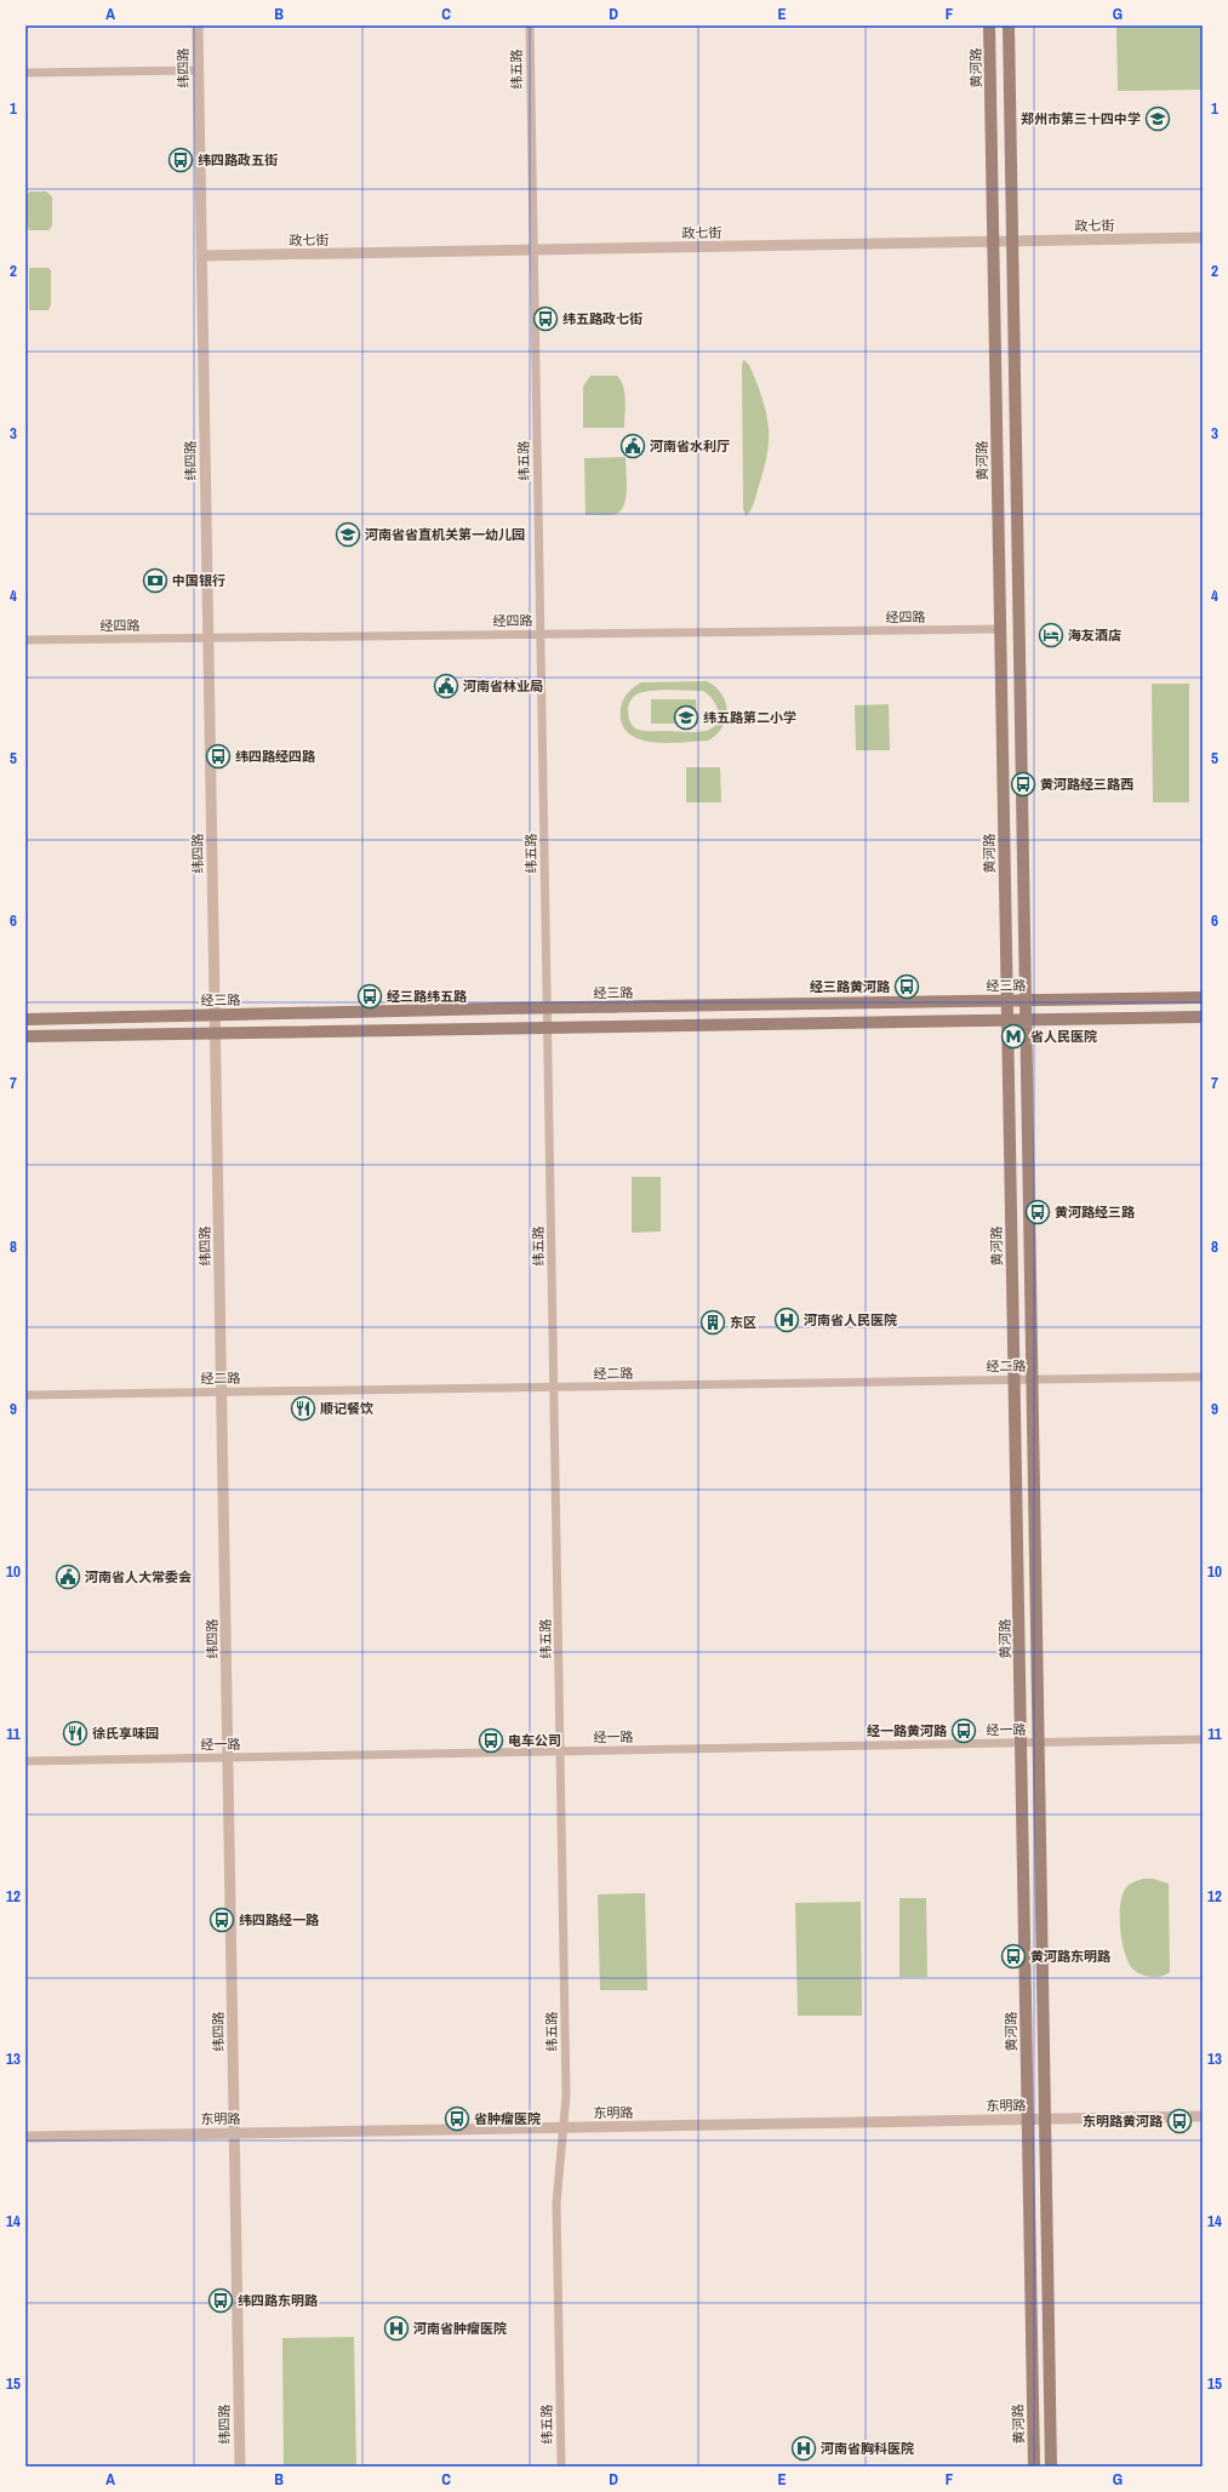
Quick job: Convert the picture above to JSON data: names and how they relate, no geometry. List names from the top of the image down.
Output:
{
  "streets": {
    "main road": ["黄河路", "经三路"],
    "street": [
      "纬四路",
      "纬五路",
      "政七街",
      "经四路",
      "经二路",
      "经一路",
      "东明路"
    ]
  },
  "crossings": [
    ["纬四路", "政七街"],
    ["纬四路", "经四路"],
    ["纬四路", "经三路"],
    ["纬四路", "经二路"],
    ["纬四路", "经一路"],
    ["纬四路", "东明路"],
    ["黄河路", "政七街"],
    ["黄河路", "经四路"],
    ["黄河路", "经三路"],
    ["黄河路", "经二路"],
    ["黄河路", "经一路"],
    ["黄河路", "东明路"],
    ["纬五路", "政七街"],
    ["纬五路", "经四路"],
    ["纬五路", "经三路"],
    ["纬五路", "经二路"],
    ["纬五路", "经一路"],
    ["纬五路", "东明路"]
  ],
  "places": {
    "school or university": ["郑州市第三十四中学", "河南省省直机关第一幼儿园", "纬五路第二小学"],
    "bus stop": [
      "纬四路政五街",
      "纬五路政七街",
      "纬四路经四路",
      "黄河路经三路西",
      "经三路黄河路",
      "经三路纬五路",
      "黄河路经三路",
      "经一路黄河路",
      "电车公司",
      "纬四路经一路",
      "黄河路东明路",
      "省肿瘤医院",
      "东明路黄河路",
      "纬四路东明路"
    ],
    "public building": ["河南省水利厅", "河南省林业局", "河南省人大常委会"],
    "bank": ["中国银行"],
    "hotel": ["海友酒店"],
    "metro station": ["省人民医院"],
    "hospital": ["河南省人民医院", "河南省肿瘤医院", "河南省胸科医院"],
    "building": ["东区"],
    "restaurant": ["顺记餐饮", "徐氏享味园"]
  },
  "grid": {
    "columns": [
      "A",
      "B",
      "C",
      "D",
      "E",
      "F",
      "G"
    ],
    "rows": [
      "1",
      "2",
      "3",
      "4",
      "5",
      "6",
      "7",
      "8",
      "9",
      "10",
      "11",
      "12",
      "13",
      "14",
      "15"
    ]
  }
}
